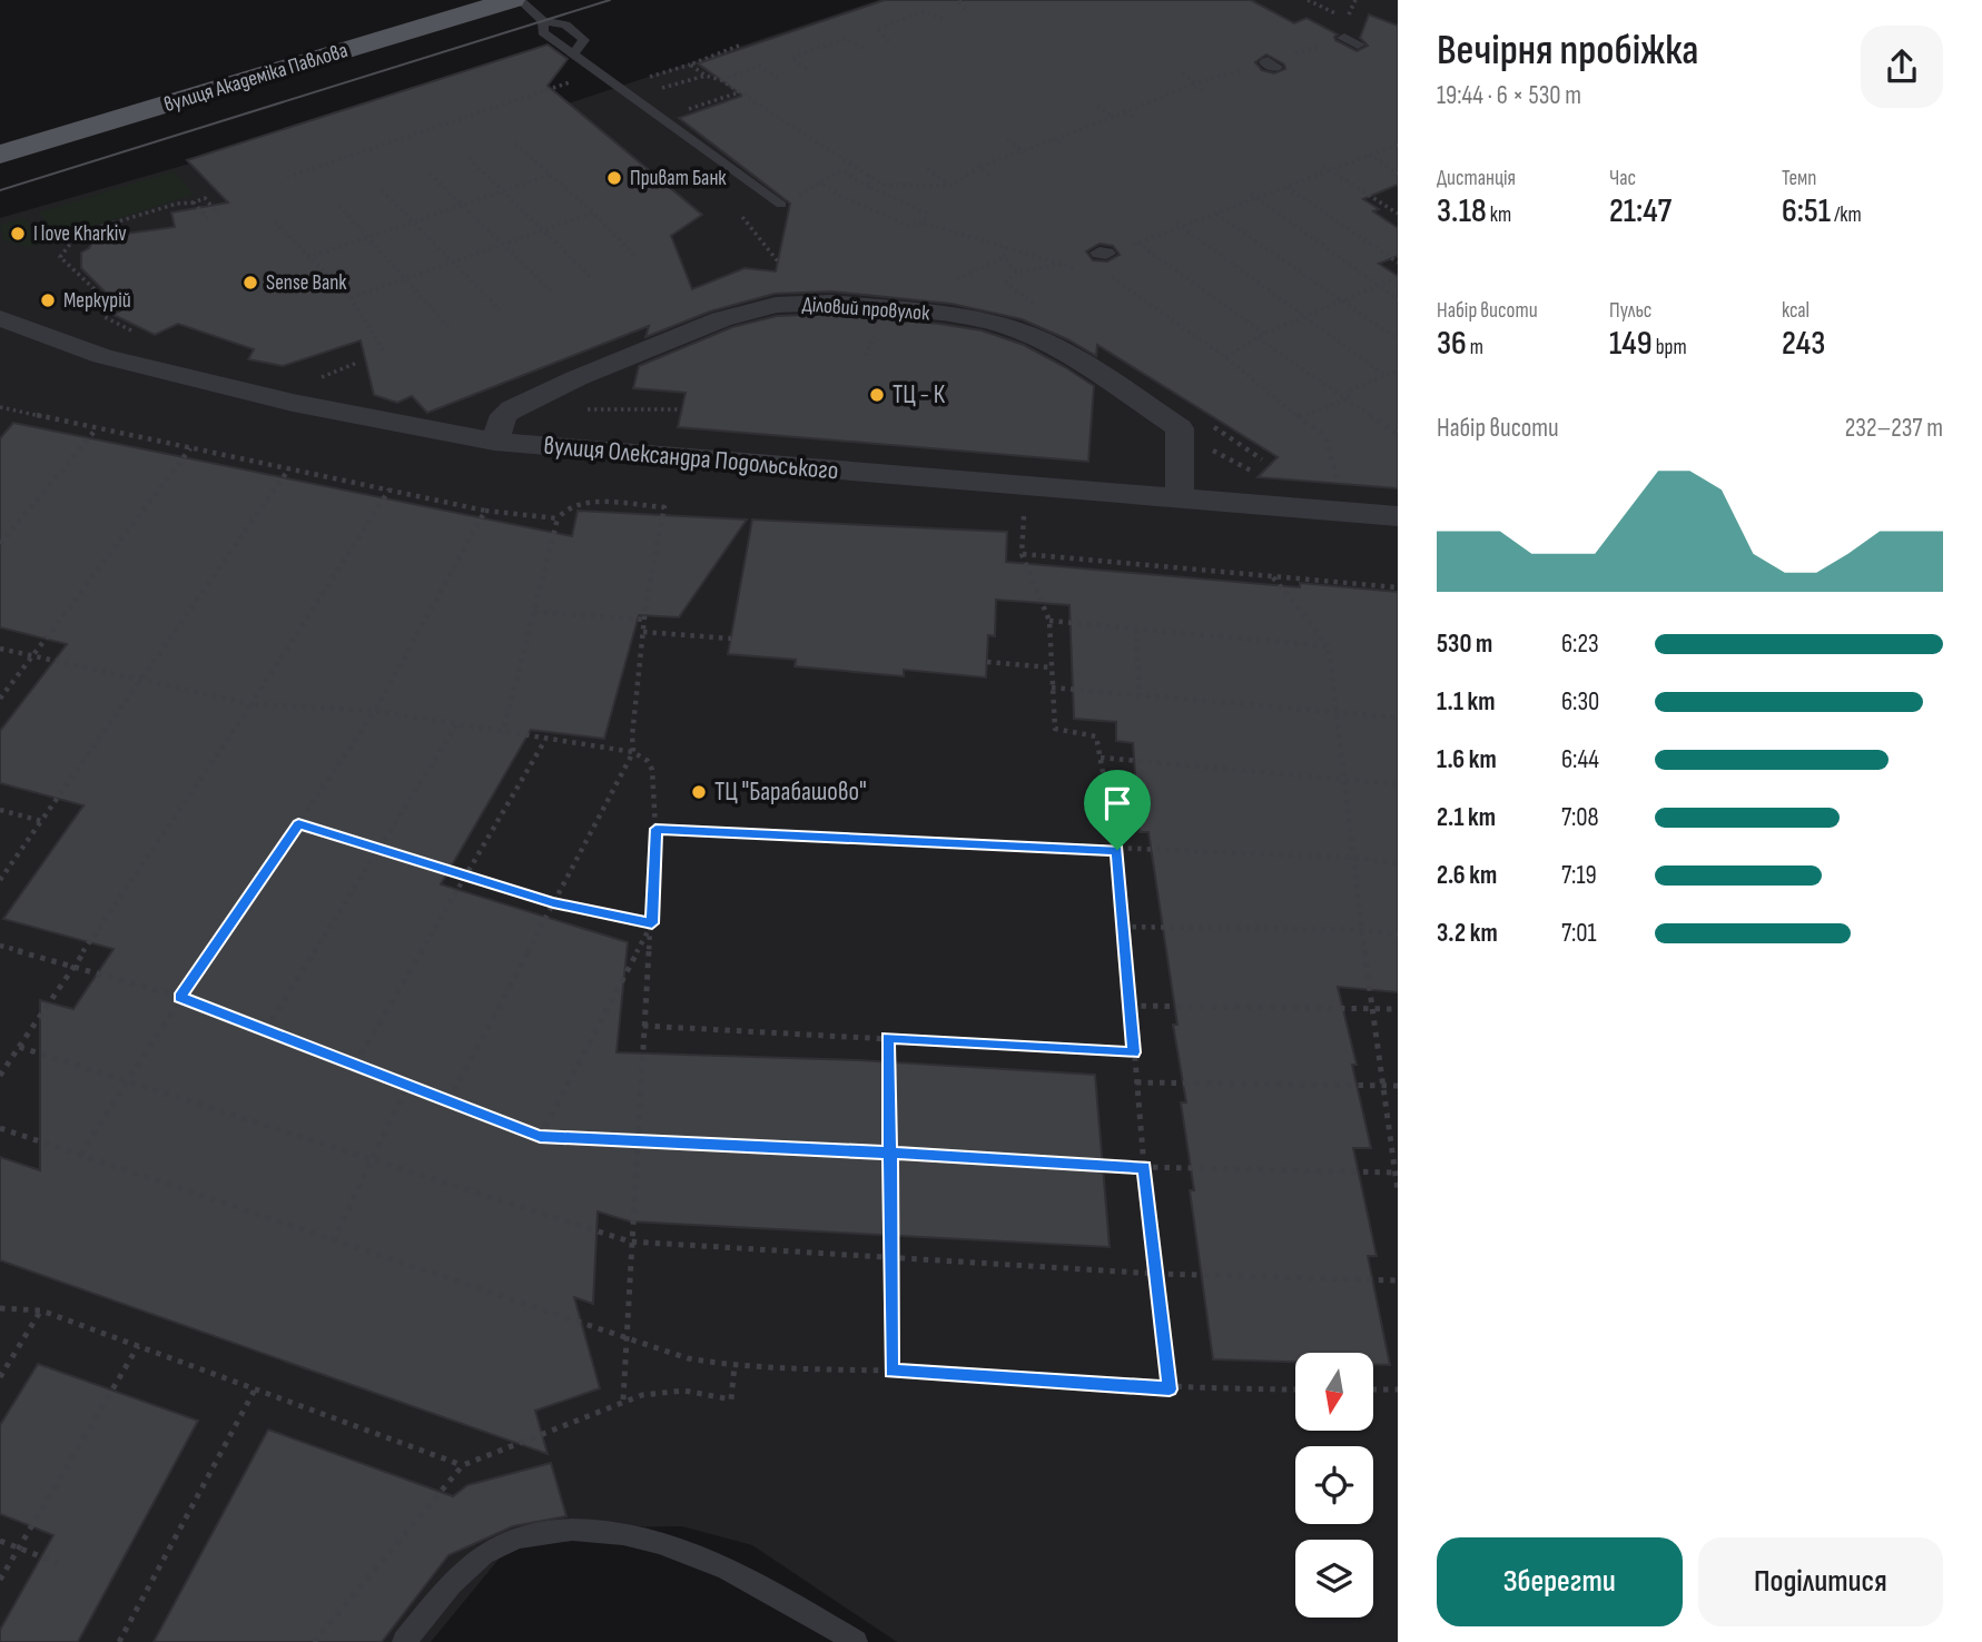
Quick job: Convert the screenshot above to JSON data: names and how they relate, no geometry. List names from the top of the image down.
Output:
{
  "streets": {
    "main road": ["вулиця Академіка Павлова"],
    "street": ["Діловий провулок", "вулиця Олександра Подольського"]
  },
  "crossings": [
    ["Діловий провулок", "вулиця Олександра Подольського"]
  ],
  "places": [
    "Приват Банк",
    "I love Kharkiv",
    "Sense Bank",
    "Меркурій",
    "ТЦ - К",
    "ТЦ \"Барабашово\""
  ],
  "north": "bottom",
  "page": {
    "heading": ["Вечірня пробіжка", "19:44 · 6 × 530 m"],
    "stats": [
      ["Дистанція", "3.18 km"],
      ["Час", "21:47"],
      ["Темп", "6:51 /km"],
      ["Набір висоти", "36 m"],
      ["Пульс", "149 bpm"],
      ["kcal", "243"]
    ],
    "chart": ["Набір висоти", "232–237 m"],
    "list": [
      {
        "name": "530 m",
        "note": "6:23"
      },
      {
        "name": "1.1 km",
        "note": "6:30"
      },
      {
        "name": "1.6 km",
        "note": "6:44"
      },
      {
        "name": "2.1 km",
        "note": "7:08"
      },
      {
        "name": "2.6 km",
        "note": "7:19"
      },
      {
        "name": "3.2 km",
        "note": "7:01"
      }
    ],
    "buttons": ["Зберегти", "Поділитися"]
  }
}
